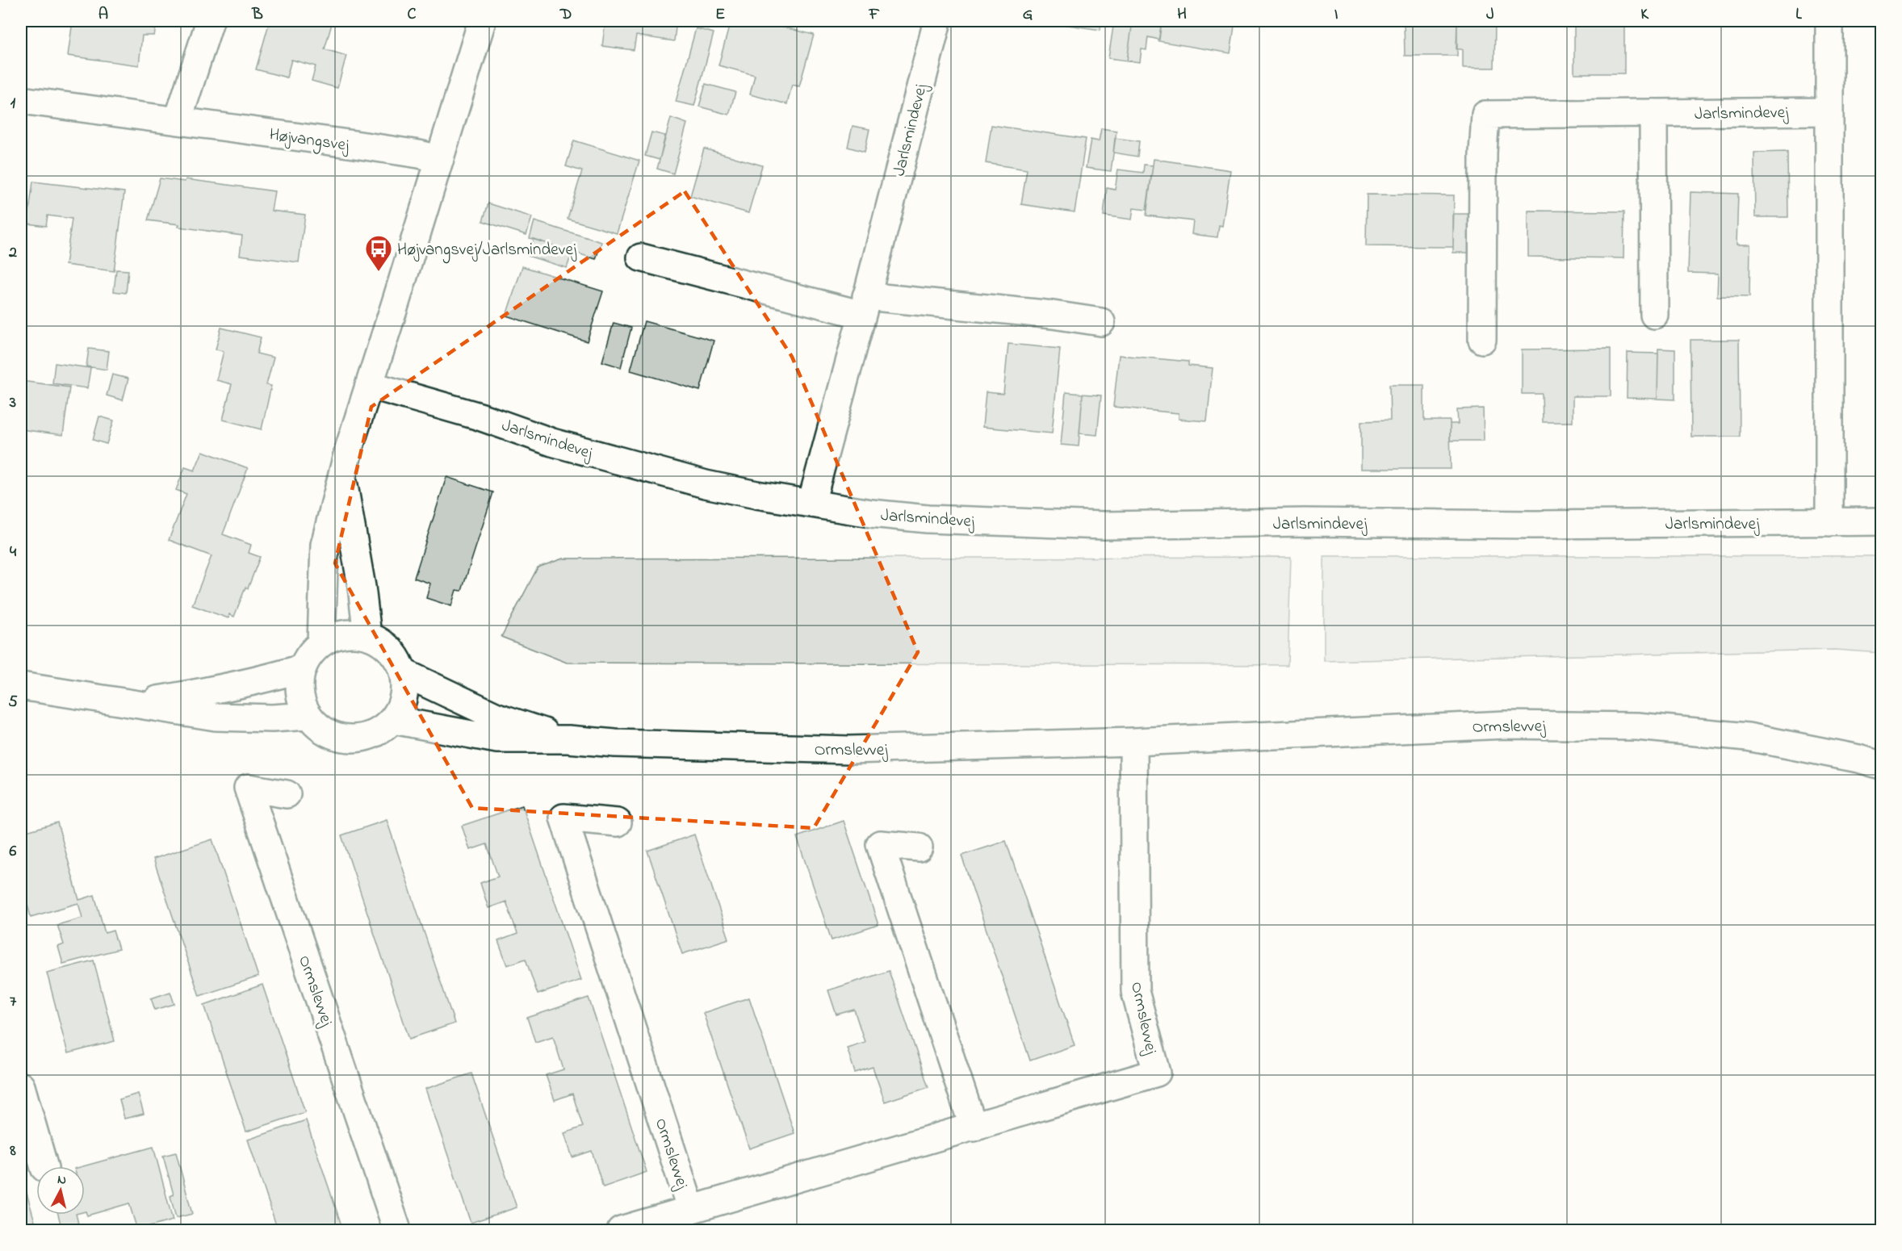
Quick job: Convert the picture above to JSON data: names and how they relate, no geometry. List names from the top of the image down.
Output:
{
  "streets": {
    "street": ["Jarlsmindevej", "Højvangsvej", "Ormslevvej"]
  },
  "places": {
    "bus stop": ["Højvangsvej/Jarlsmindevej"]
  },
  "north": "top",
  "grid": {
    "columns": [
      "A",
      "B",
      "C",
      "D",
      "E",
      "F",
      "G",
      "H",
      "I",
      "J",
      "K",
      "L"
    ],
    "rows": [
      "1",
      "2",
      "3",
      "4",
      "5",
      "6",
      "7",
      "8"
    ]
  }
}
